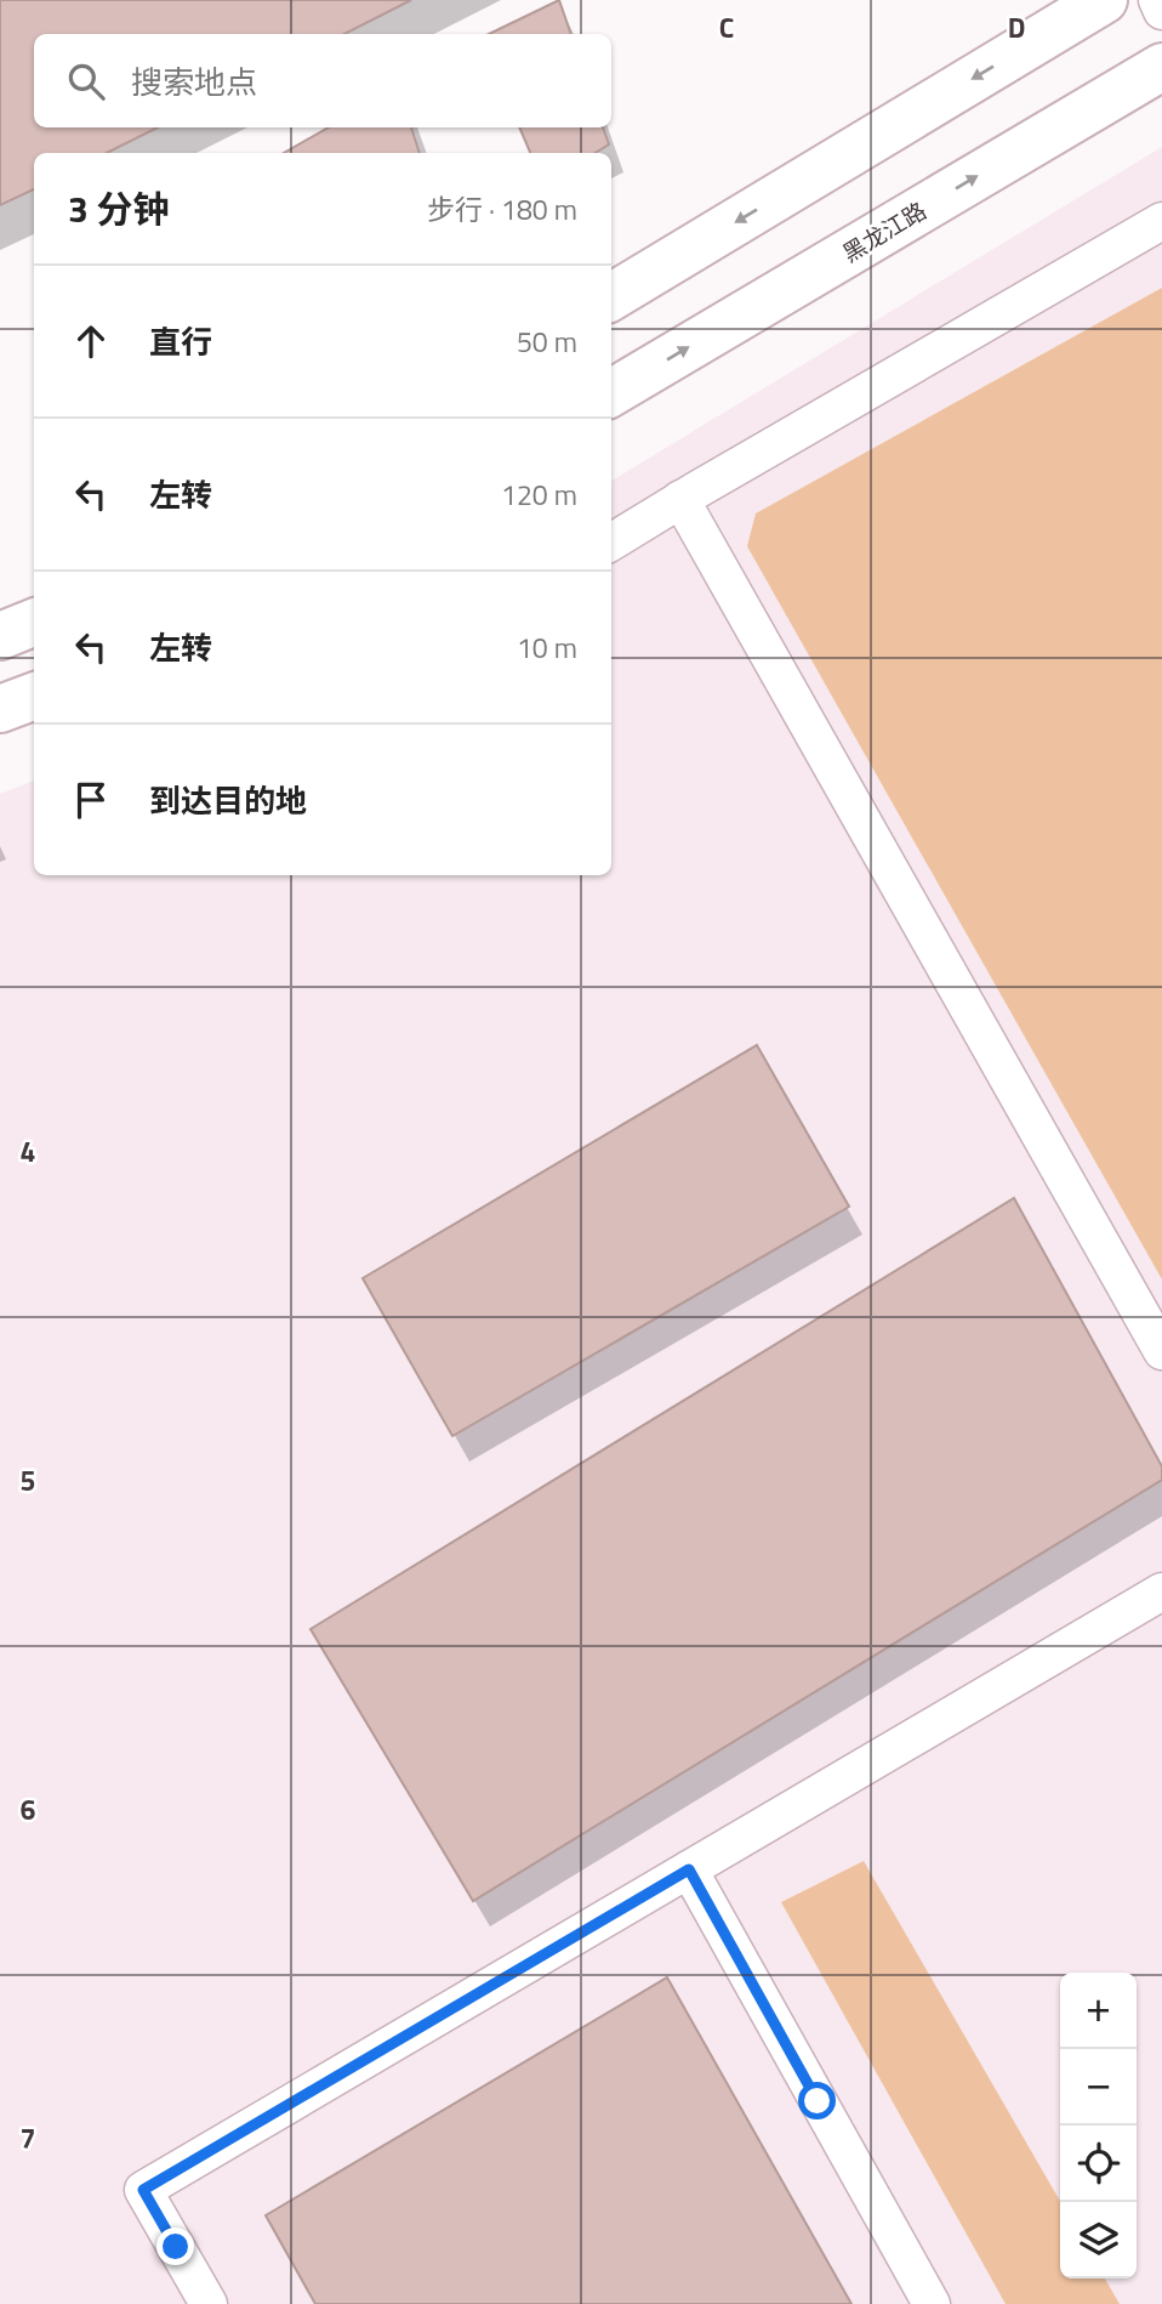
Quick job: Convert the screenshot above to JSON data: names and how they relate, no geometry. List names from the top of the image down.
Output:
{
  "streets": {
    "street": ["黑龙江路"]
  },
  "page": {
    "search": "搜索地点",
    "heading": ["3 分钟", "步行 · 180 m"],
    "list": [
      ["直行", "50 m"],
      ["左转", "120 m"],
      ["左转", "10 m"],
      "到达目的地"
    ],
    "map_buttons": ["+", "−"]
  },
  "grid": {
    "columns": ["C", "D"],
    "rows": [
      "4",
      "5",
      "6",
      "7"
    ]
  }
}
